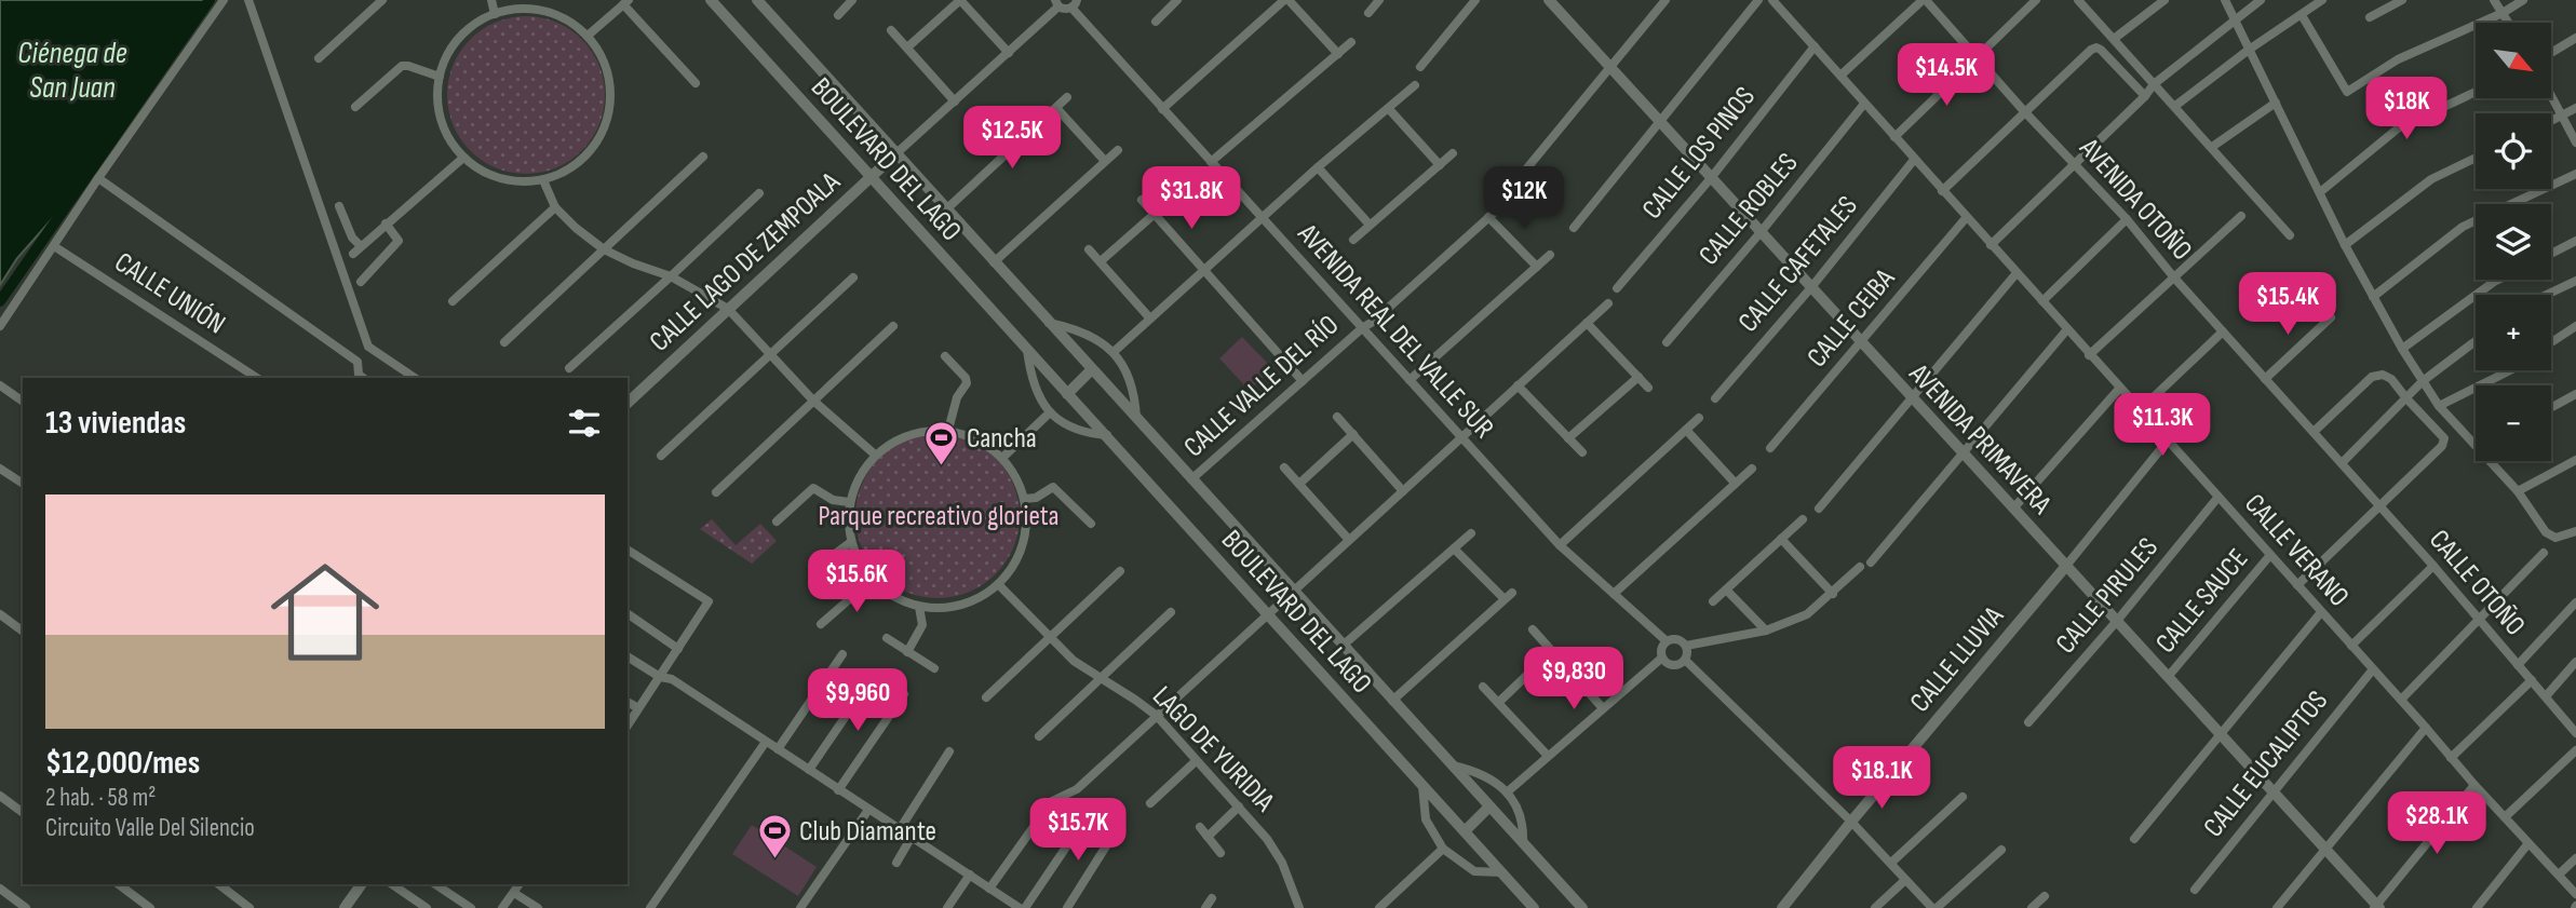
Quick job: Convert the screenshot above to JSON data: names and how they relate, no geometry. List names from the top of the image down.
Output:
{
  "streets": {
    "street": [
      "CALLE LOS PINOS",
      "BOULEVARD DEL LAGO",
      "AVENIDA OTOÑO",
      "CALLE ROBLES",
      "CALLE LAGO DE ZEMPOALA",
      "CALLE CAFETALES",
      "CALLE UNIÓN",
      "CALLE CEIBA",
      "AVENIDA REAL DEL VALLE SUR",
      "CALLE VALLE DEL RÍO",
      "AVENIDA PRIMAVERA",
      "CALLE VERANO",
      "CALLE OTOÑO",
      "CALLE PIRULES",
      "CALLE SAUCE",
      "CALLE LLUVIA",
      "LAGO DE YURIDIA",
      "CALLE EUCALIPTOS"
    ]
  },
  "crossings": [
    ["CALLE LOS PINOS", "AVENIDA PRIMAVERA"],
    ["CALLE LOS PINOS", "CALLE VERANO"],
    ["BOULEVARD DEL LAGO", "CALLE LAGO DE ZEMPOALA"],
    ["BOULEVARD DEL LAGO", "CALLE VALLE DEL RÍO"],
    ["AVENIDA OTOÑO", "CALLE OTOÑO"],
    ["CALLE ROBLES", "AVENIDA PRIMAVERA"],
    ["CALLE ROBLES", "CALLE VERANO"],
    ["CALLE CAFETALES", "AVENIDA PRIMAVERA"],
    ["CALLE CAFETALES", "CALLE VERANO"],
    ["CALLE CEIBA", "AVENIDA PRIMAVERA"],
    ["CALLE CEIBA", "CALLE VERANO"],
    ["AVENIDA REAL DEL VALLE SUR", "CALLE VALLE DEL RÍO"],
    ["AVENIDA PRIMAVERA", "CALLE PIRULES"],
    ["AVENIDA PRIMAVERA", "CALLE SAUCE"],
    ["AVENIDA PRIMAVERA", "CALLE LLUVIA"],
    ["AVENIDA PRIMAVERA", "CALLE EUCALIPTOS"],
    ["CALLE VERANO", "CALLE PIRULES"],
    ["CALLE VERANO", "CALLE SAUCE"],
    ["CALLE VERANO", "CALLE LLUVIA"],
    ["CALLE VERANO", "CALLE EUCALIPTOS"]
  ],
  "water": ["Ciénega de San Juan"],
  "parks": ["Parque recreativo glorieta"],
  "places": {
    "sports": ["Cancha", "Club Diamante"]
  },
  "north": "bottom right",
  "page": {
    "map_buttons": ["+", "−"],
    "price": [
      "$14.5K",
      "$18K",
      "$12.5K",
      "$31.8K",
      "$12K",
      "$15.4K",
      "$11.3K",
      "$15.6K",
      "$9,830",
      "$9,960",
      "$18.1K",
      "$28.1K",
      "$15.7K"
    ],
    "heading": "13 viviendas",
    "list": [
      {
        "name": "$12,000/mes",
        "note": "2 hab. · 58 m² · Circuito Valle Del Silencio"
      }
    ]
  }
}
